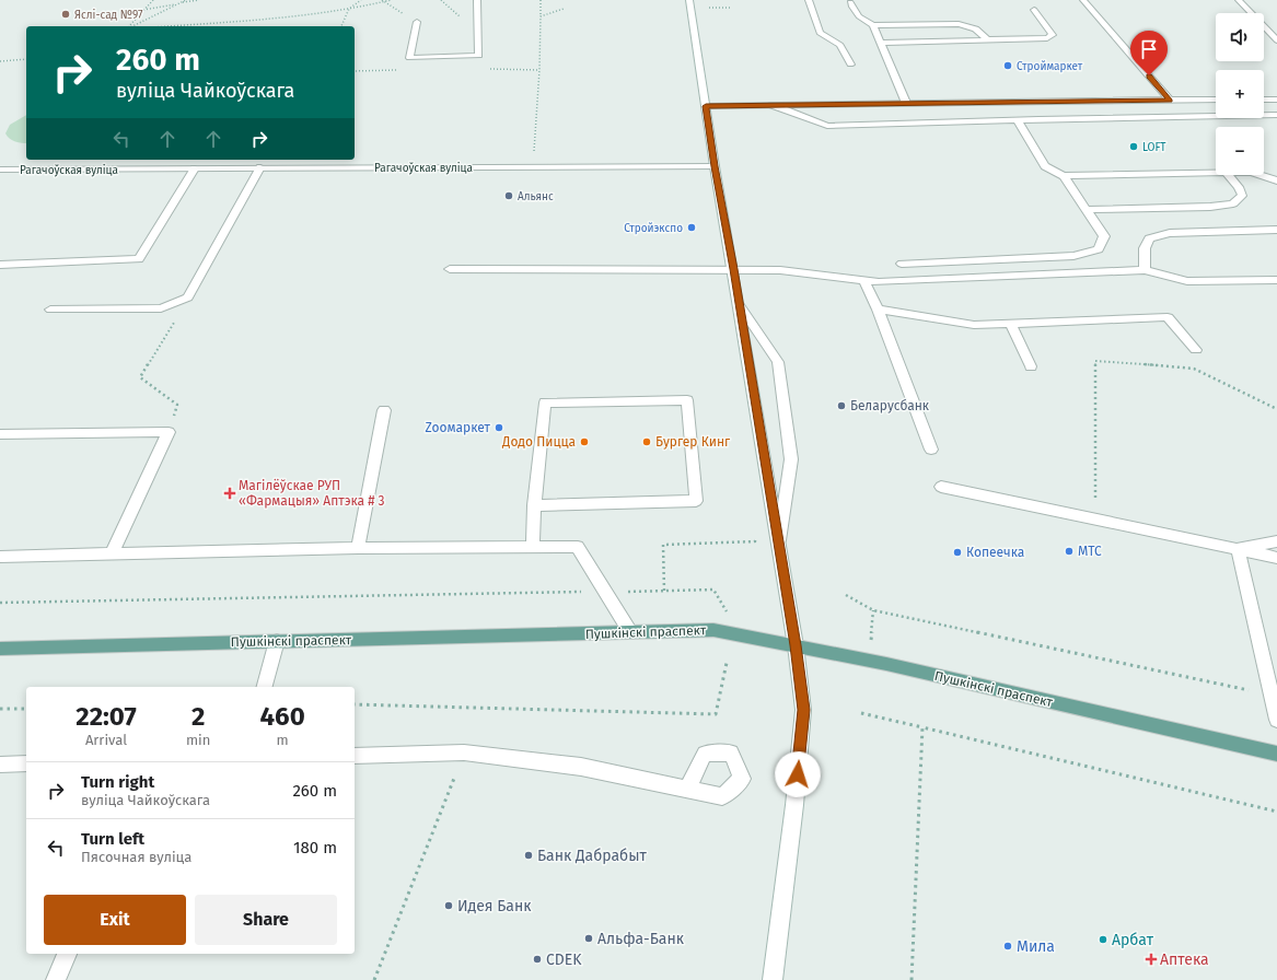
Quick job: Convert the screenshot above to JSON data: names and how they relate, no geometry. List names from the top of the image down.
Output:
{
  "streets": {
    "main road": ["Пушкінскі праспект"],
    "street": ["Рагачоўская вуліца"]
  },
  "places": {
    "other": [
      "Яслі-сад №97",
      "Строймаркет",
      "LOFT",
      "Альянс",
      "Стройэкспо",
      "Беларусбанк",
      "Zooмаркет",
      "Додо Пицца",
      "Бургер Кинг",
      "МТС",
      "Копеечка",
      "Банк Дабрабыт",
      "Идея Банк",
      "Альфа-Банк",
      "Арбат",
      "Мила",
      "CDEK"
    ],
    "health": ["Магілёўскае РУП «Фармацыя» Аптэка # 3", "Аптека"]
  },
  "page": {
    "map_buttons": ["+", "−"],
    "turn": ["260 m", "вуліца Чайкоўскага"],
    "eta": [
      "22:07",
      "Arrival",
      "2",
      "min",
      "460",
      "m"
    ],
    "list": [
      {
        "name": "Turn right",
        "note": "вуліца Чайкоўскага",
        "value": "260 m"
      },
      {
        "name": "Turn left",
        "note": "Пясочная вуліца",
        "value": "180 m"
      }
    ],
    "buttons": ["Exit", "Share"]
  }
}
